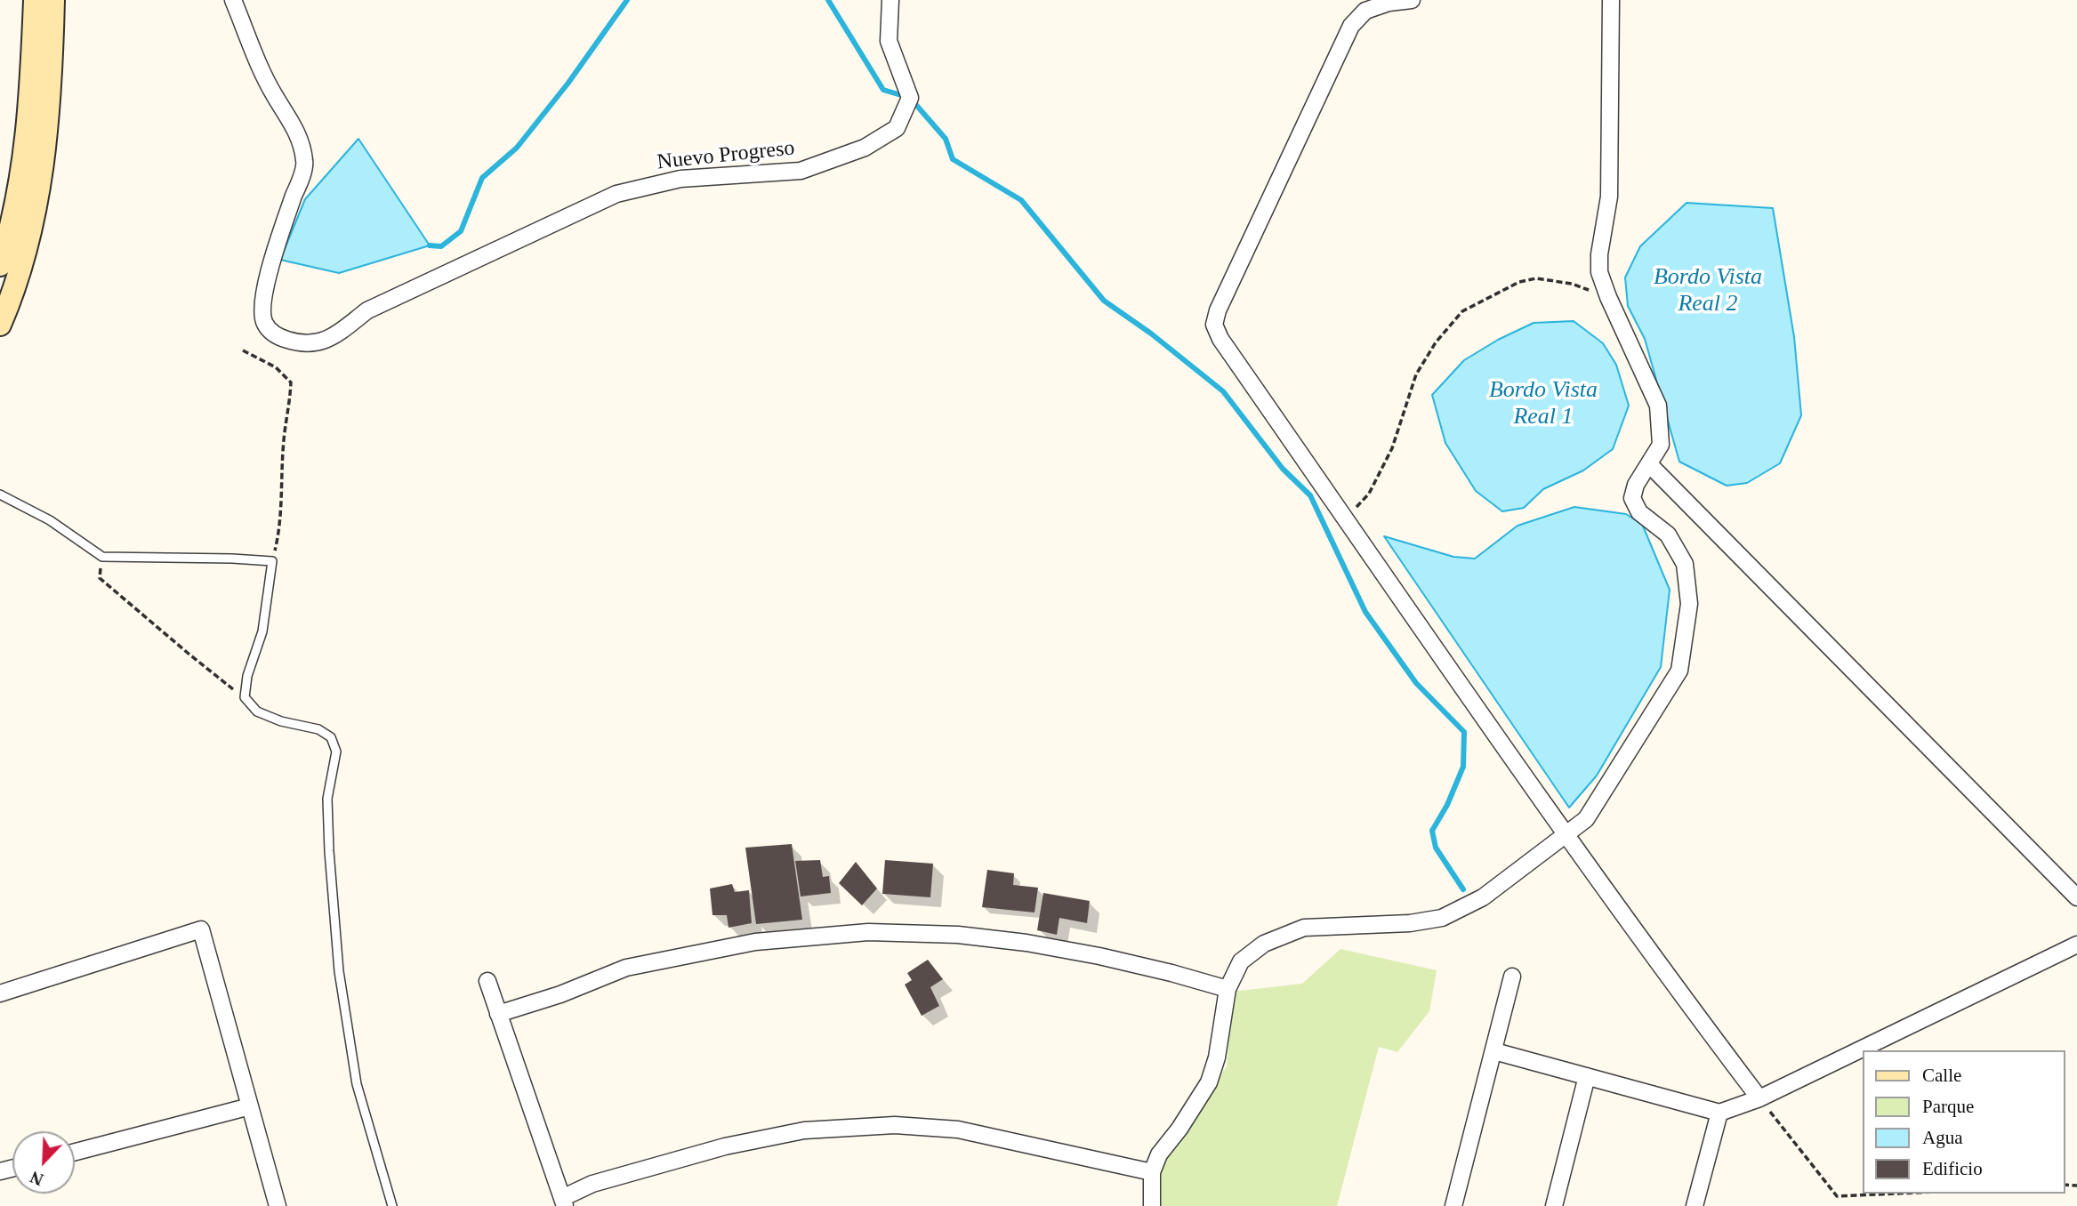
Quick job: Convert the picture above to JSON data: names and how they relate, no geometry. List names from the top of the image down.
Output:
{
  "streets": {
    "street": ["Nuevo Progreso"]
  },
  "water": ["Bordo Vista Real 2", "Bordo Vista Real 1"],
  "legend": [
    "Calle",
    "Parque",
    "Agua",
    "Edificio"
  ],
  "north": "bottom left"
}
